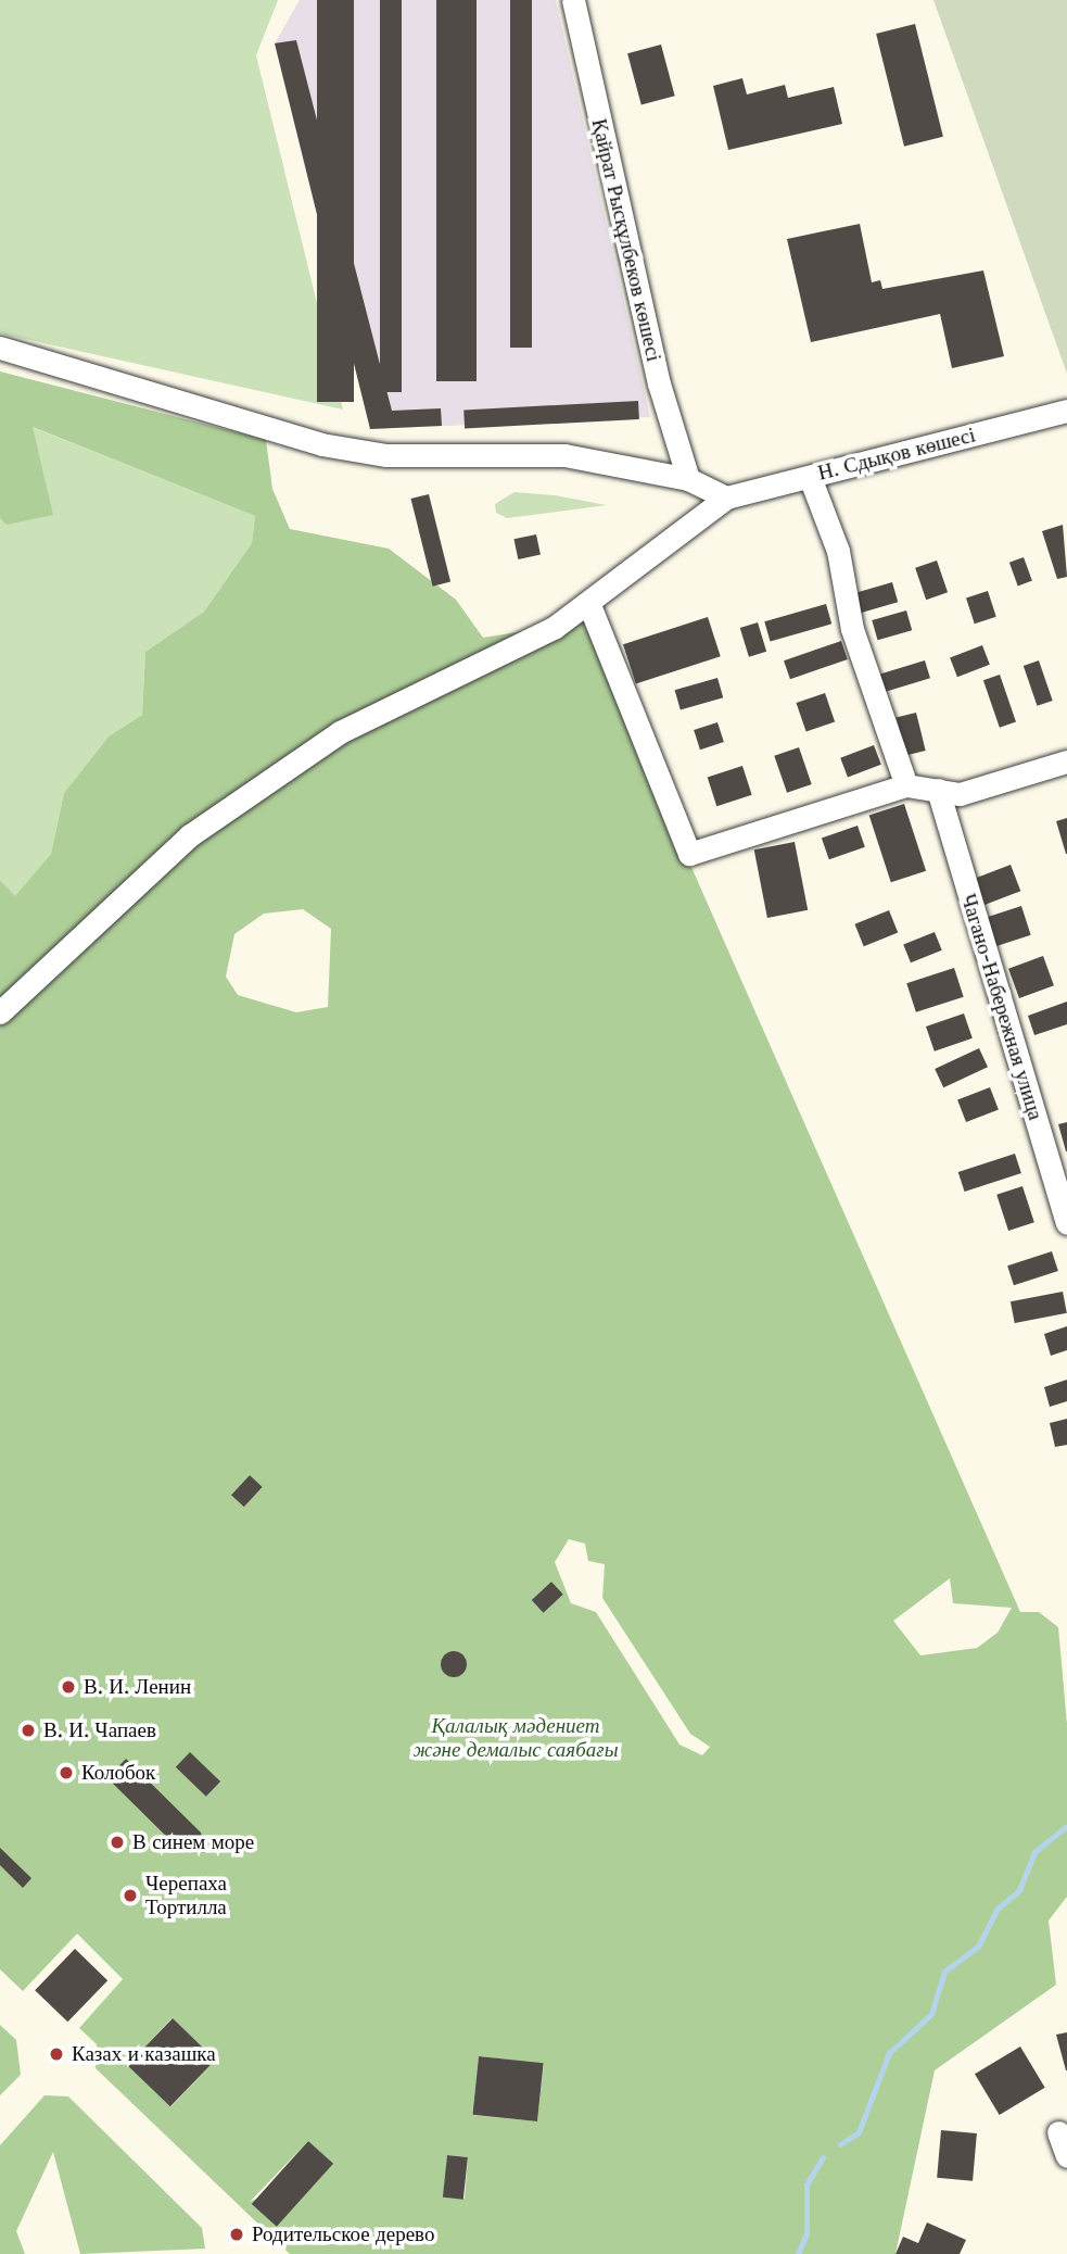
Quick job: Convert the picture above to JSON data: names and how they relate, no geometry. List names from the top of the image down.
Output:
{
  "streets": {
    "street": ["Қайрат Рысқұлбеков көшесі", "Н. Сдықов көшесі", "Чагано-Набережная улица"]
  },
  "parks": ["Қалалық мәдениет және демалыс саябағы"],
  "places": [
    "В. И. Ленин",
    "В. И. Чапаев",
    "Колобок",
    "В синем море",
    "Черепаха Тортилла",
    "Казах и казашка",
    "Родительское дерево"
  ]
}
